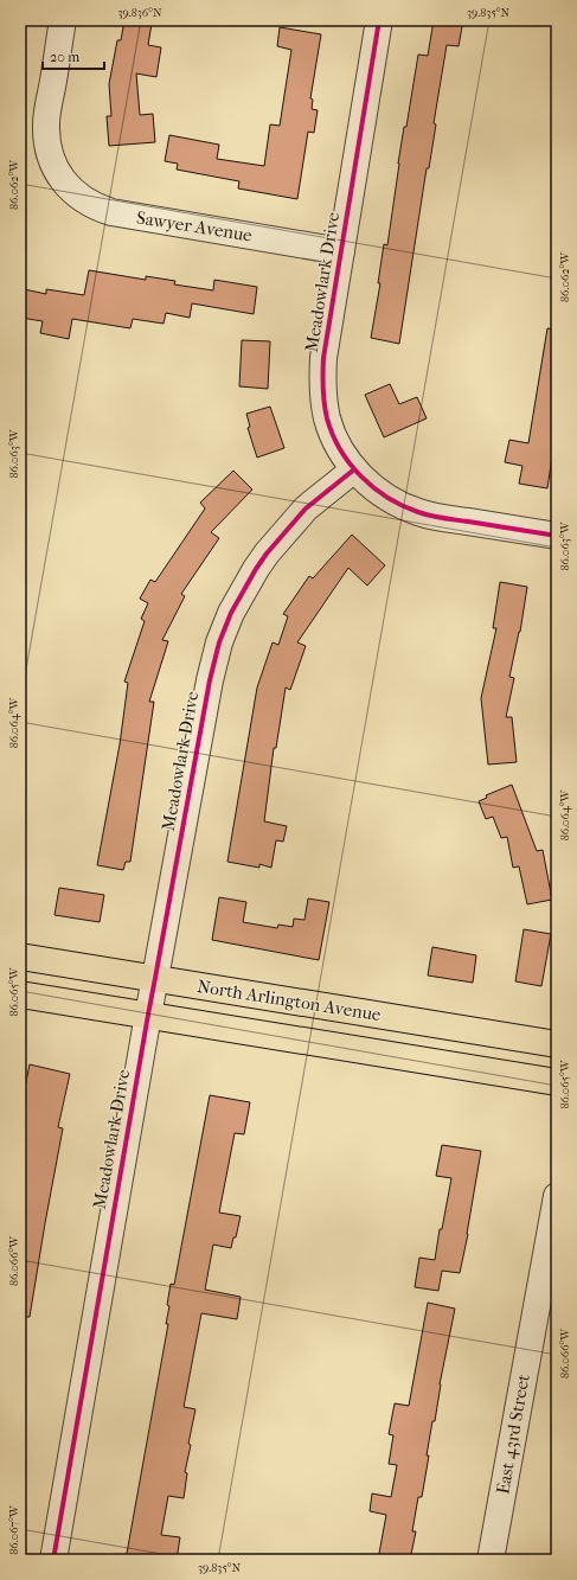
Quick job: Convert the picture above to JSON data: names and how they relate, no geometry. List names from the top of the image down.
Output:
{
  "streets": {
    "main road": ["North Arlington Avenue"],
    "street": ["Sawyer Avenue", "Meadowlark Drive", "East 43rd Street"]
  },
  "crossings": [
    ["Sawyer Avenue", "Meadowlark Drive"],
    ["Meadowlark Drive", "North Arlington Avenue"]
  ],
  "scale_bar": "20 m",
  "coordinates": [
    "39.836°N",
    "39.835°N",
    "86.062°W",
    "86.063°W",
    "86.064°W",
    "86.065°W",
    "86.066°W",
    "86.067°W"
  ]
}
